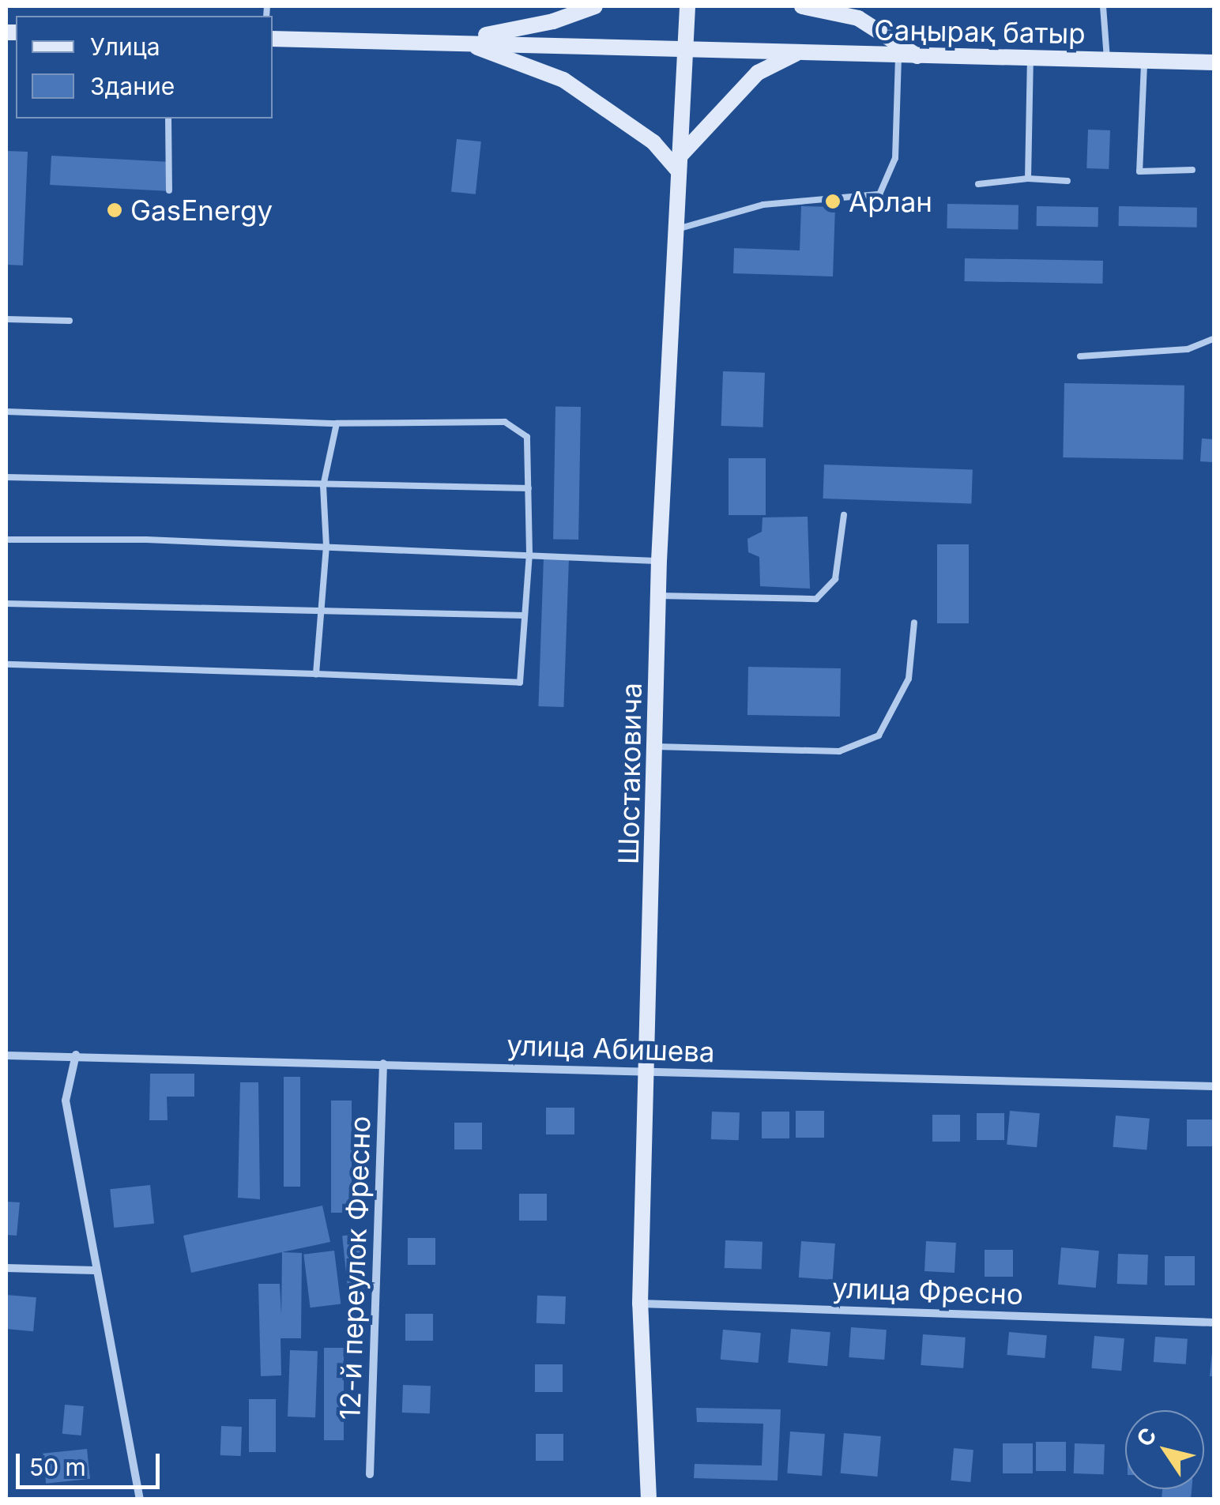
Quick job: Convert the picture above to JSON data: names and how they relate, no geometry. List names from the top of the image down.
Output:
{
  "streets": {
    "street": [
      "Саңырақ батыр",
      "Шостаковича",
      "улица Абишева",
      "12-й переулок Фресно",
      "улица Фресно"
    ]
  },
  "crossings": [
    ["Саңырақ батыр", "Шостаковича"],
    ["Шостаковича", "улица Абишева"],
    ["Шостаковича", "улица Фресно"],
    ["улица Абишева", "12-й переулок Фресно"]
  ],
  "places": ["Арлан", "GasEnergy"],
  "legend": ["Улица", "Здание"],
  "scale_bar": "50 m",
  "north": "top left"
}
